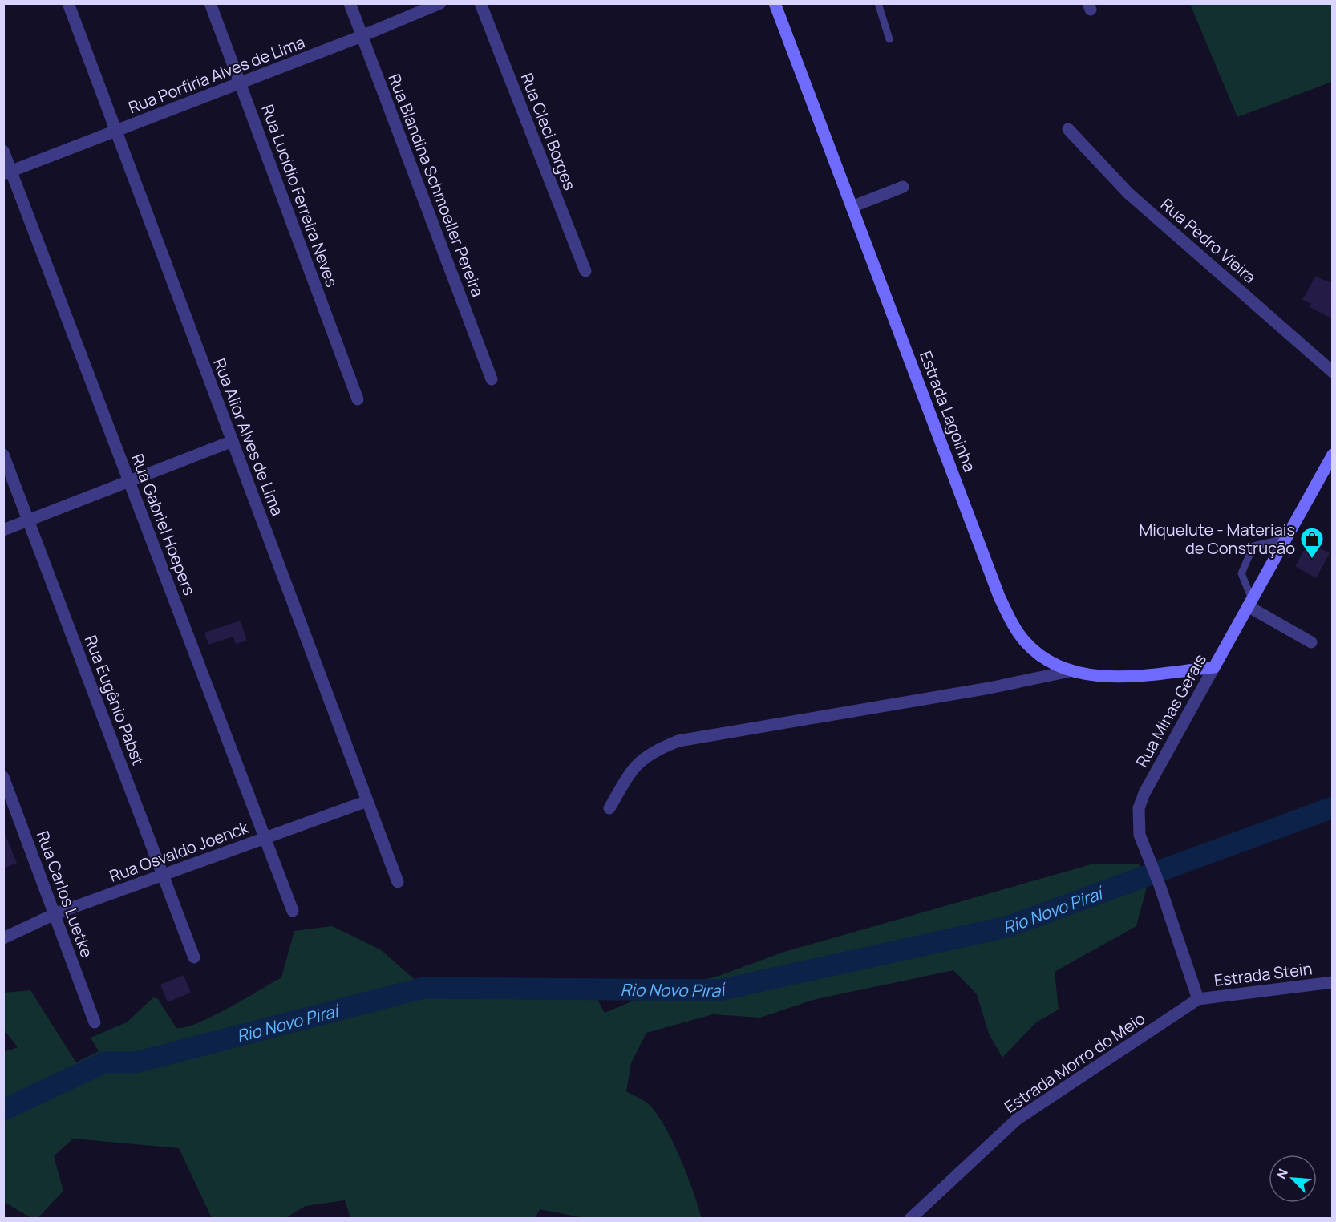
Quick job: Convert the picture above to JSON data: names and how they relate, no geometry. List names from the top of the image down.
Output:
{
  "streets": {
    "main road": ["Estrada Lagoinha", "Rua Minas Gerais"],
    "street": [
      "Rua Porfíria Alves de Lima",
      "Rua Cleci Borges",
      "Rua Blandina Schmoeller Pereira",
      "Rua Lucídio Ferreira Neves",
      "Rua Pedro Vieira",
      "Rua Alior Alves de Lima",
      "Rua Gabriel Hoepers",
      "Rua Eugênio Pabst",
      "Rua Osvaldo Joenck",
      "Rua Carlos Luetke",
      "Estrada Stein",
      "Estrada Morro do Meio"
    ]
  },
  "crossings": [
    ["Rua Porfíria Alves de Lima", "Rua Blandina Schmoeller Pereira"],
    ["Rua Porfíria Alves de Lima", "Rua Lucídio Ferreira Neves"],
    ["Rua Porfíria Alves de Lima", "Rua Alior Alves de Lima"],
    ["Rua Porfíria Alves de Lima", "Rua Gabriel Hoepers"],
    ["Estrada Lagoinha", "Rua Minas Gerais"],
    ["Rua Alior Alves de Lima", "Rua Osvaldo Joenck"],
    ["Rua Gabriel Hoepers", "Rua Osvaldo Joenck"],
    ["Rua Eugênio Pabst", "Rua Osvaldo Joenck"],
    ["Rua Minas Gerais", "Estrada Stein"],
    ["Rua Minas Gerais", "Estrada Morro do Meio"],
    ["Rua Osvaldo Joenck", "Rua Carlos Luetke"],
    ["Estrada Stein", "Estrada Morro do Meio"]
  ],
  "water": ["Rio Novo Piraí"],
  "places": {
    "shop": ["Miquelute - Materiais de Construção"]
  },
  "north": "top left"
}
